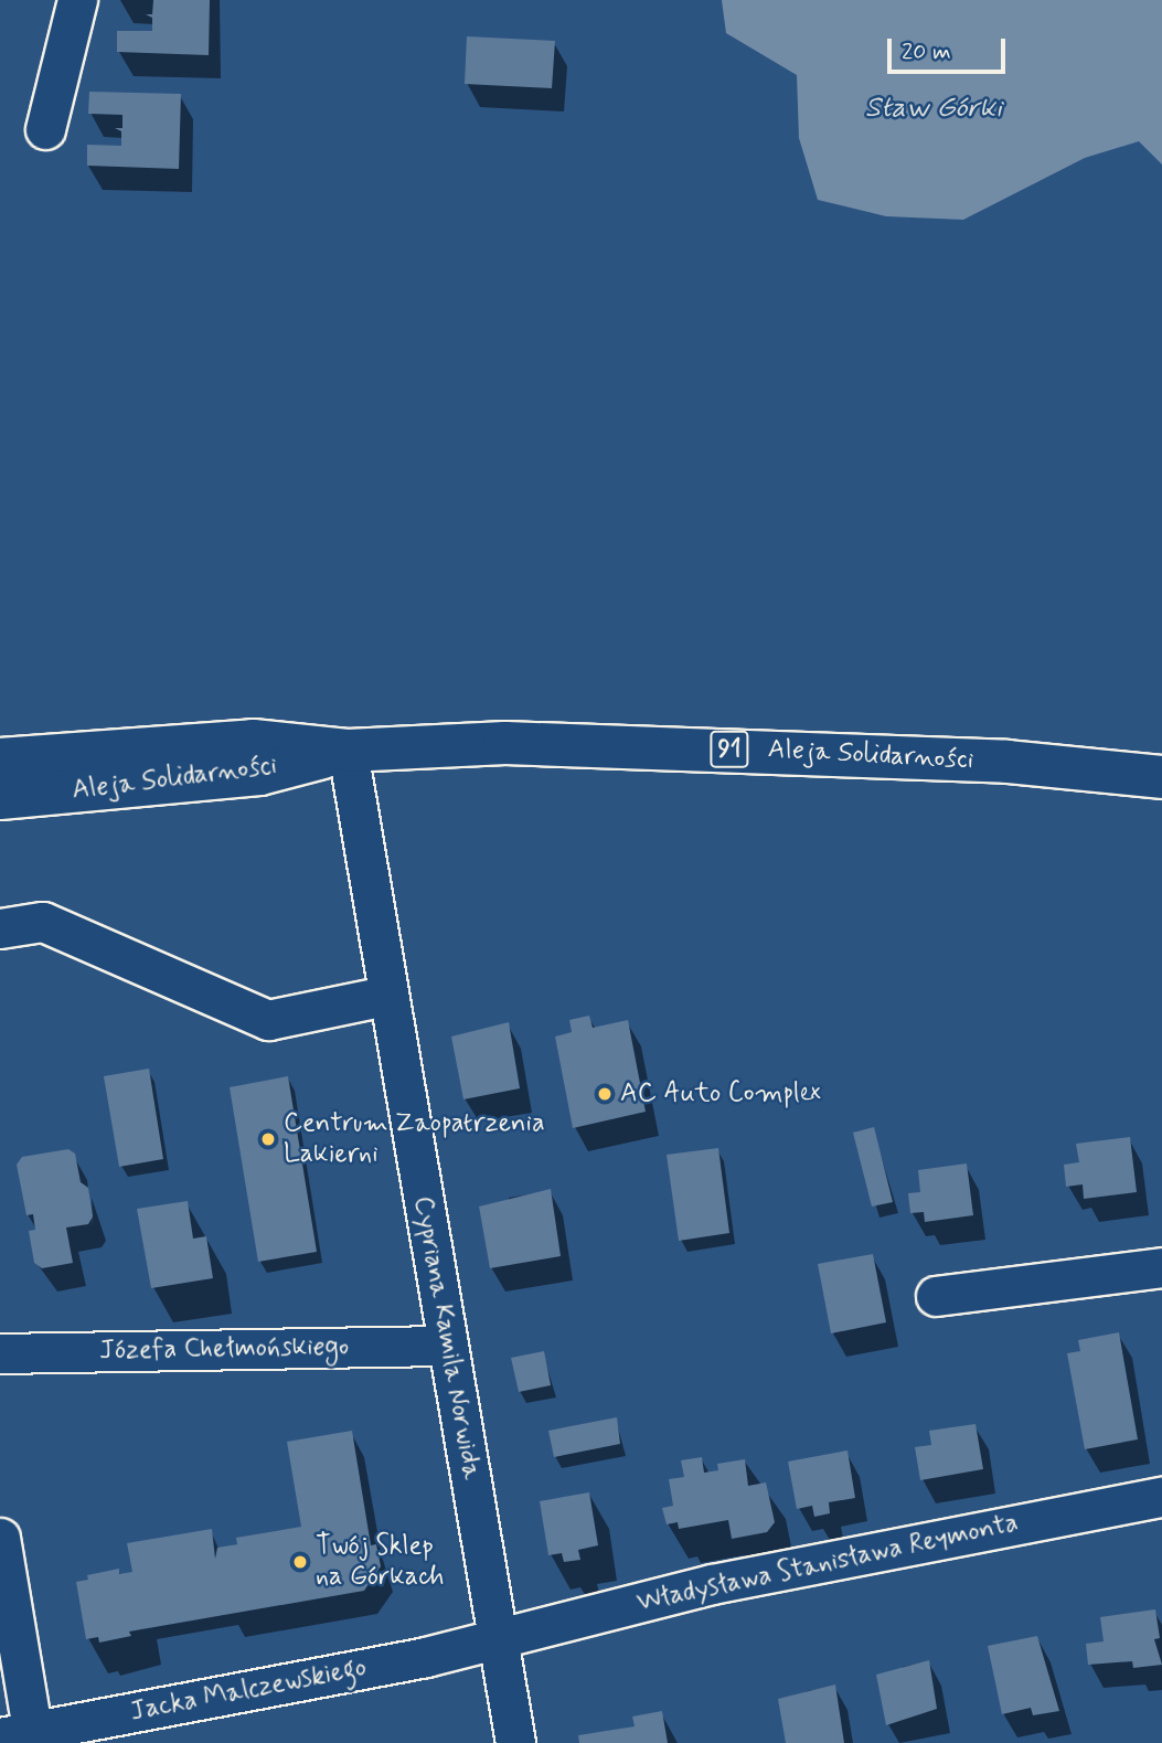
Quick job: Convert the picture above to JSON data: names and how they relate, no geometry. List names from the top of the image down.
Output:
{
  "streets": {
    "main road": ["91", "Aleja Solidarności"],
    "street": [
      "Cypriana Kamila Norwida",
      "Józefa Chełmońskiego",
      "Władysława Stanisława Reymonta",
      "Jacka Malczewskiego"
    ]
  },
  "crossings": [
    ["Aleja Solidarności", "Cypriana Kamila Norwida"],
    ["Cypriana Kamila Norwida", "Józefa Chełmońskiego"],
    ["Cypriana Kamila Norwida", "Władysława Stanisława Reymonta"],
    ["Cypriana Kamila Norwida", "Jacka Malczewskiego"],
    ["Władysława Stanisława Reymonta", "Jacka Malczewskiego"]
  ],
  "water": ["Staw Górki"],
  "places": ["AC Auto Complex", "Centrum Zaopatrzenia Lakierni", "Twój Sklep na Górkach"],
  "scale_bar": "20 m"
}
